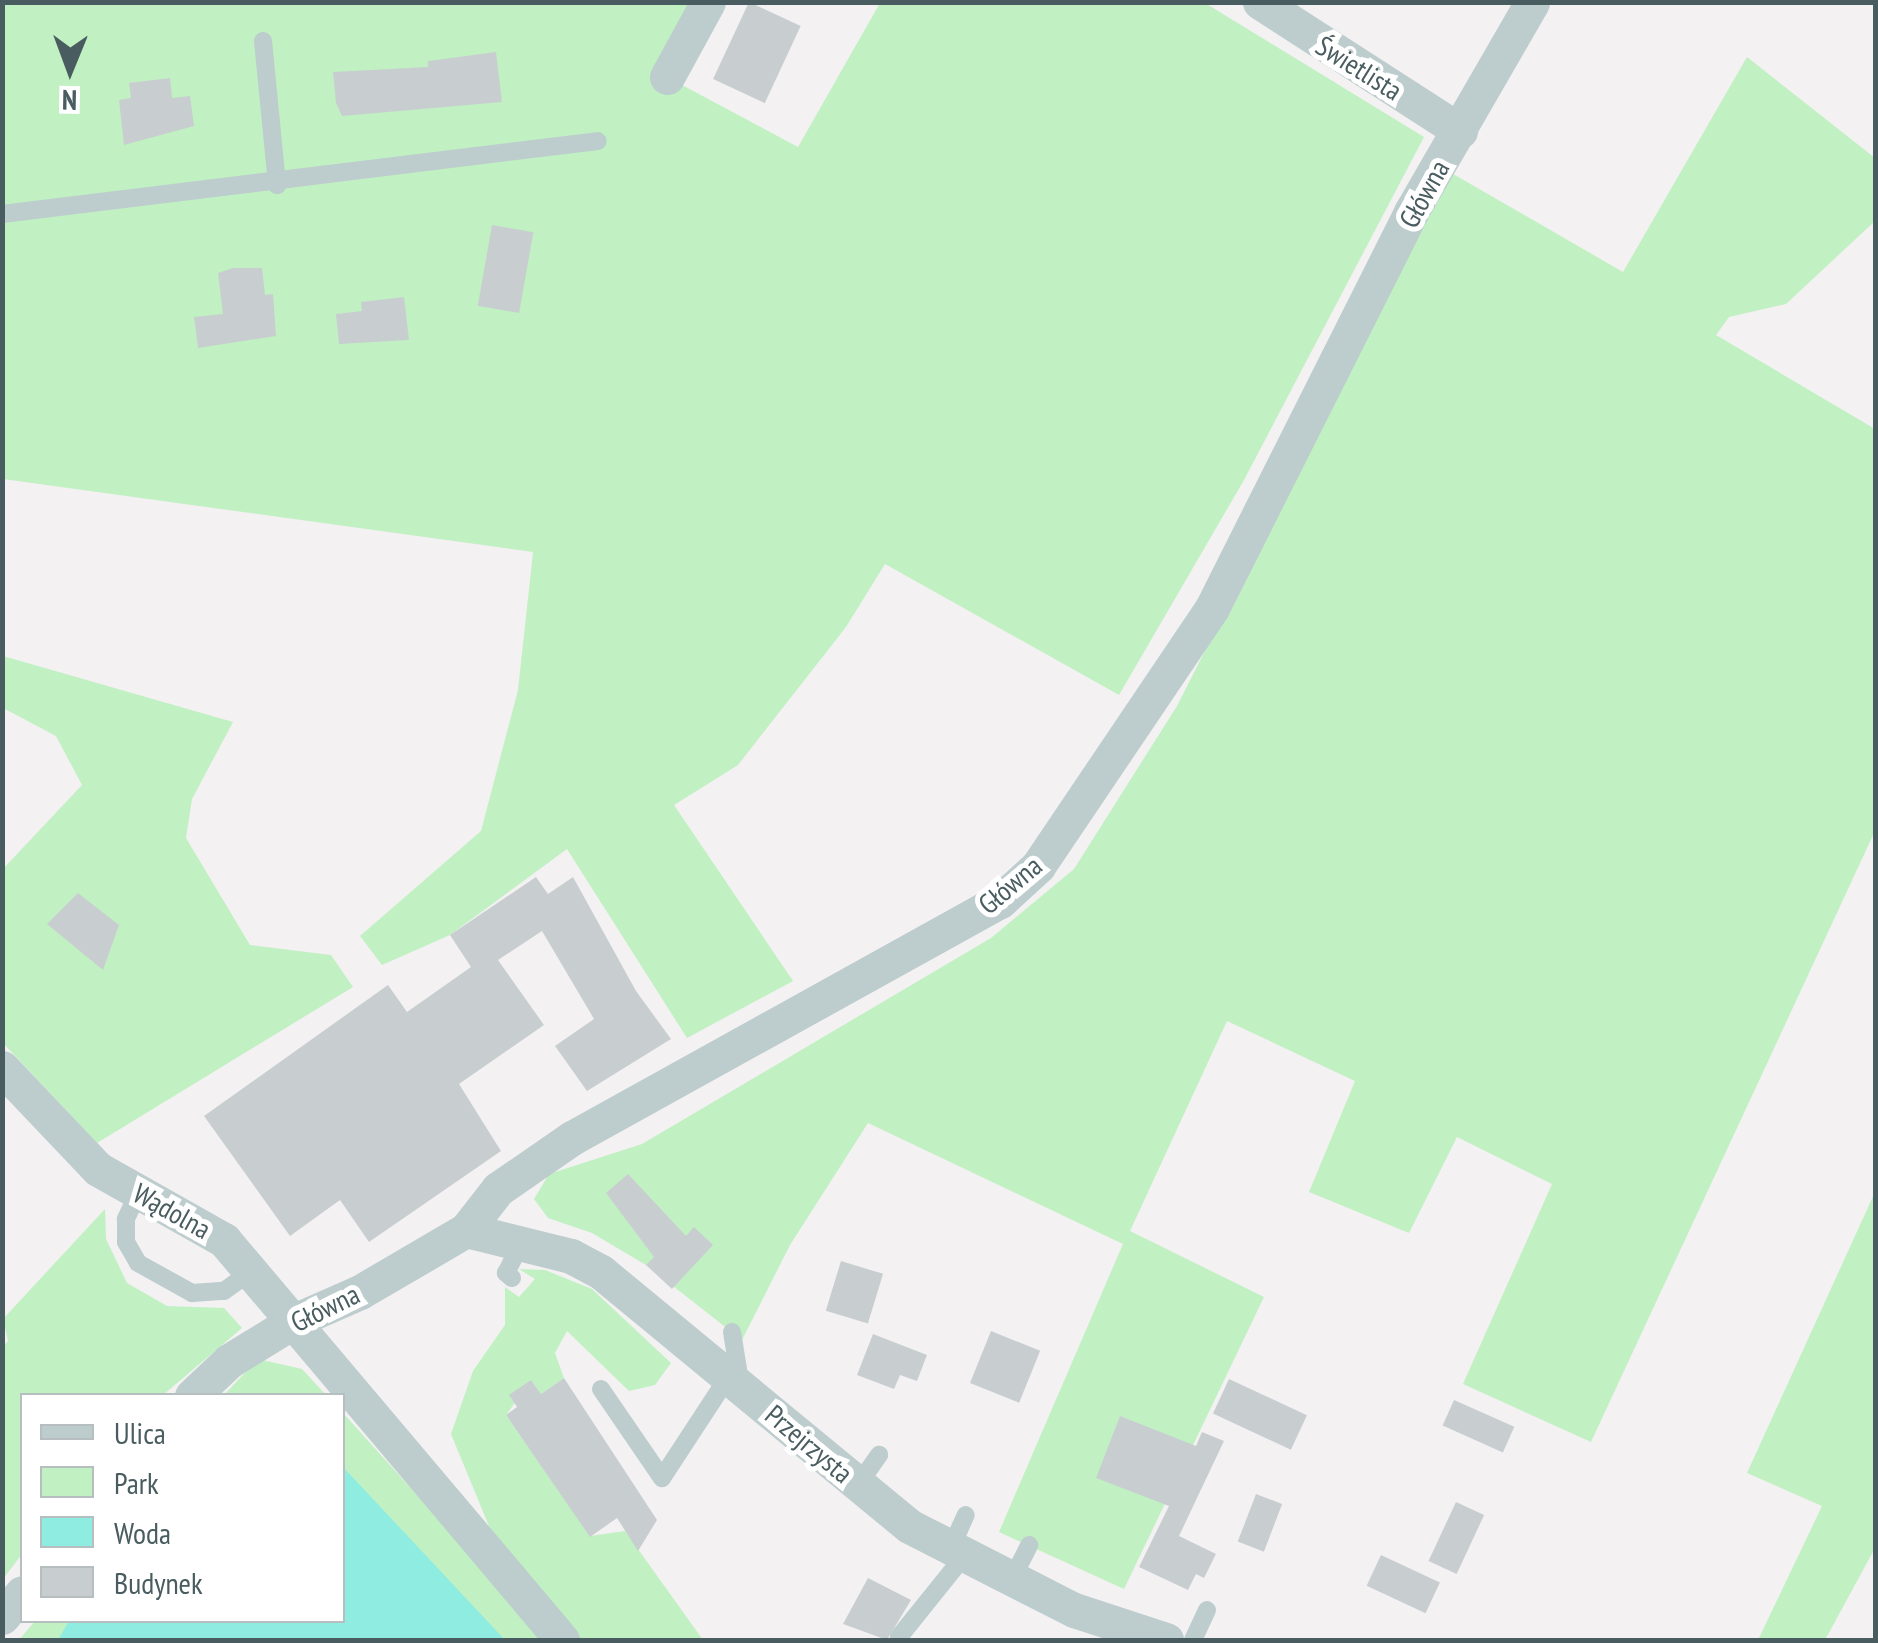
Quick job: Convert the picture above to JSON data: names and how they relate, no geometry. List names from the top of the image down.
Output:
{
  "streets": {
    "street": [
      "Świetlista",
      "Główna",
      "Wądolna",
      "Przejrzysta"
    ]
  },
  "crossings": [
    ["Świetlista", "Główna"],
    ["Główna", "Wądolna"],
    ["Główna", "Przejrzysta"]
  ],
  "legend": [
    "Ulica",
    "Park",
    "Woda",
    "Budynek"
  ],
  "north": "bottom"
}
